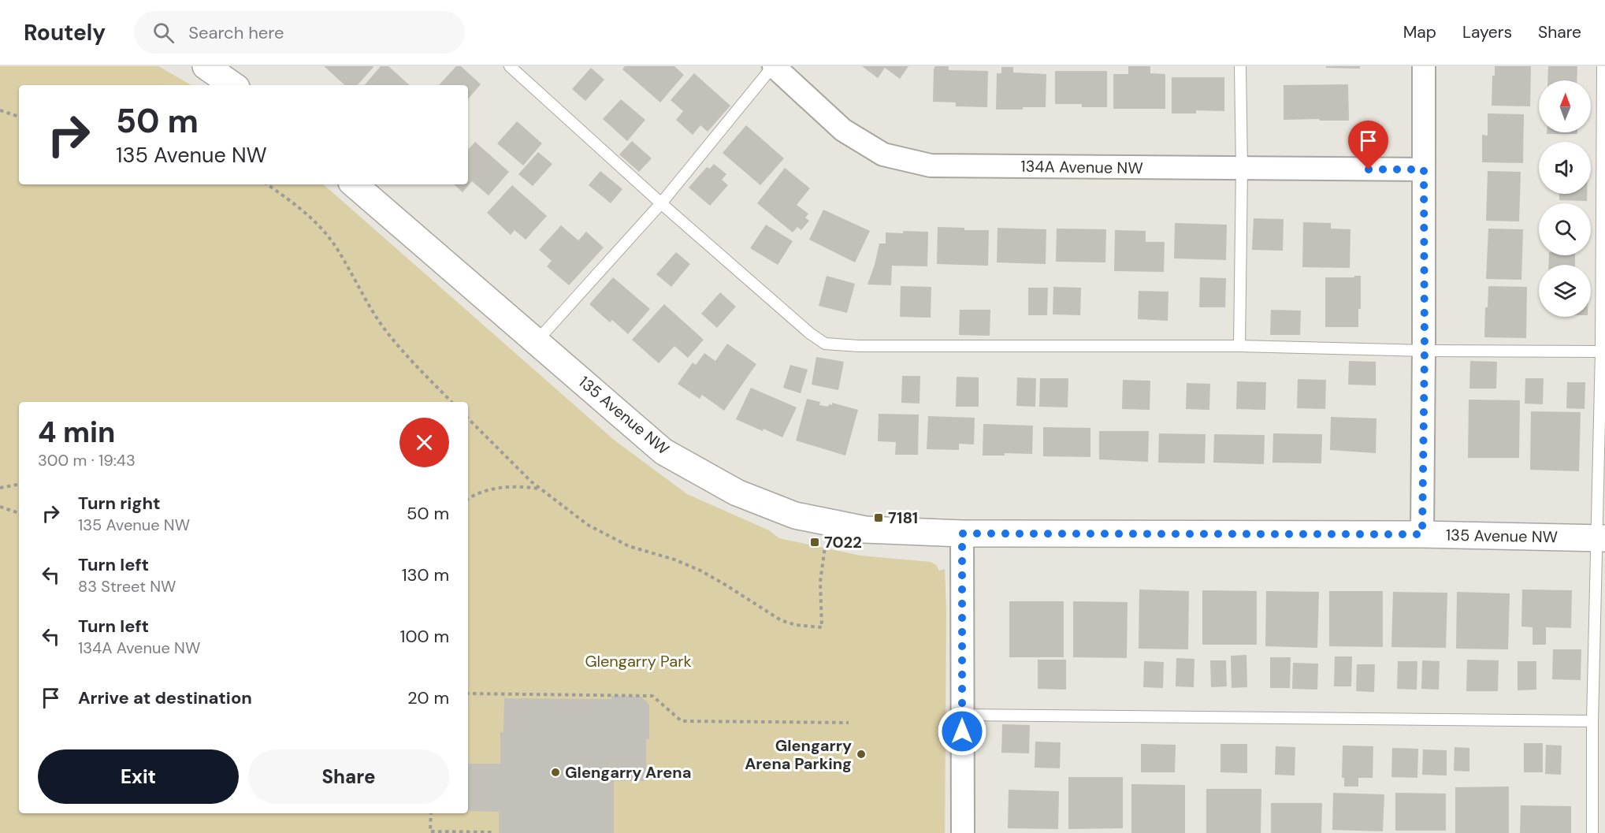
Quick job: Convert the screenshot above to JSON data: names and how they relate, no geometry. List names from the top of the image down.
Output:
{
  "streets": {
    "street": ["134A Avenue NW", "135 Avenue NW"]
  },
  "parks": ["Glengarry Park"],
  "places": {
    "transit": ["7181", "7022"],
    "other": ["Glengarry Arena Parking", "Glengarry Arena"]
  },
  "north": "top",
  "page": {
    "header": "Routely",
    "search": "Search here",
    "nav": ["Map", "Layers", "Share"],
    "turn": ["50 m", "135 Avenue NW"],
    "heading": ["4 min", "300 m · 19:43"],
    "list": [
      {
        "name": "Turn right",
        "note": "135 Avenue NW",
        "value": "50 m"
      },
      {
        "name": "Turn left",
        "note": "83 Street NW",
        "value": "130 m"
      },
      {
        "name": "Turn left",
        "note": "134A Avenue NW",
        "value": "100 m"
      },
      {
        "name": "Arrive at destination",
        "value": "20 m"
      }
    ],
    "buttons": ["Exit", "Share"]
  }
}
